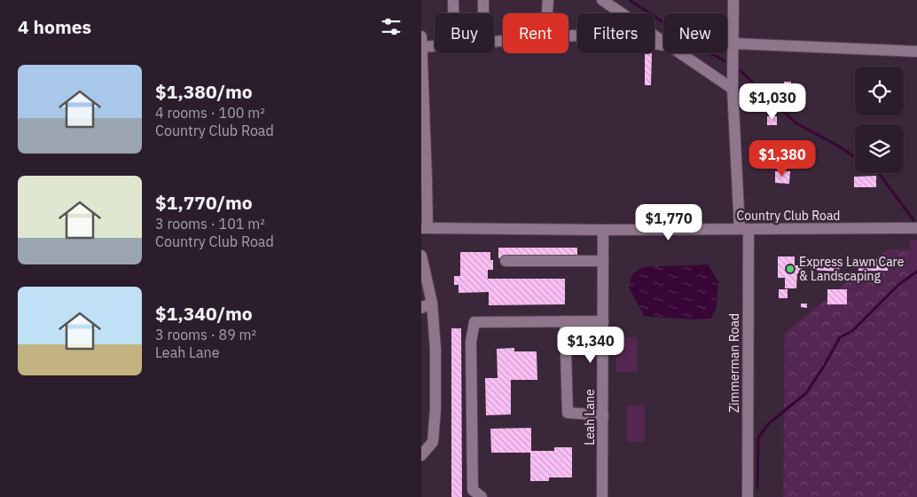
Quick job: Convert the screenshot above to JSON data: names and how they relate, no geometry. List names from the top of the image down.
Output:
{
  "streets": {
    "street": ["Country Club Road", "Zimmerman Road", "Leah Lane"]
  },
  "crossings": [
    ["Country Club Road", "Zimmerman Road"],
    ["Country Club Road", "Leah Lane"]
  ],
  "places": ["Express Lawn Care & Landscaping"],
  "page": {
    "heading": "4 homes",
    "chip": [
      "Buy",
      "Rent",
      "Filters",
      "New"
    ],
    "list": [
      {
        "name": "$1,380/mo",
        "note": "4 rooms · 100 m² · Country Club Road"
      },
      {
        "name": "$1,770/mo",
        "note": "3 rooms · 101 m² · Country Club Road"
      },
      {
        "name": "$1,340/mo",
        "note": "3 rooms · 89 m² · Leah Lane"
      }
    ],
    "price": [
      "$1,030",
      "$1,380",
      "$1,770",
      "$1,340"
    ]
  }
}
